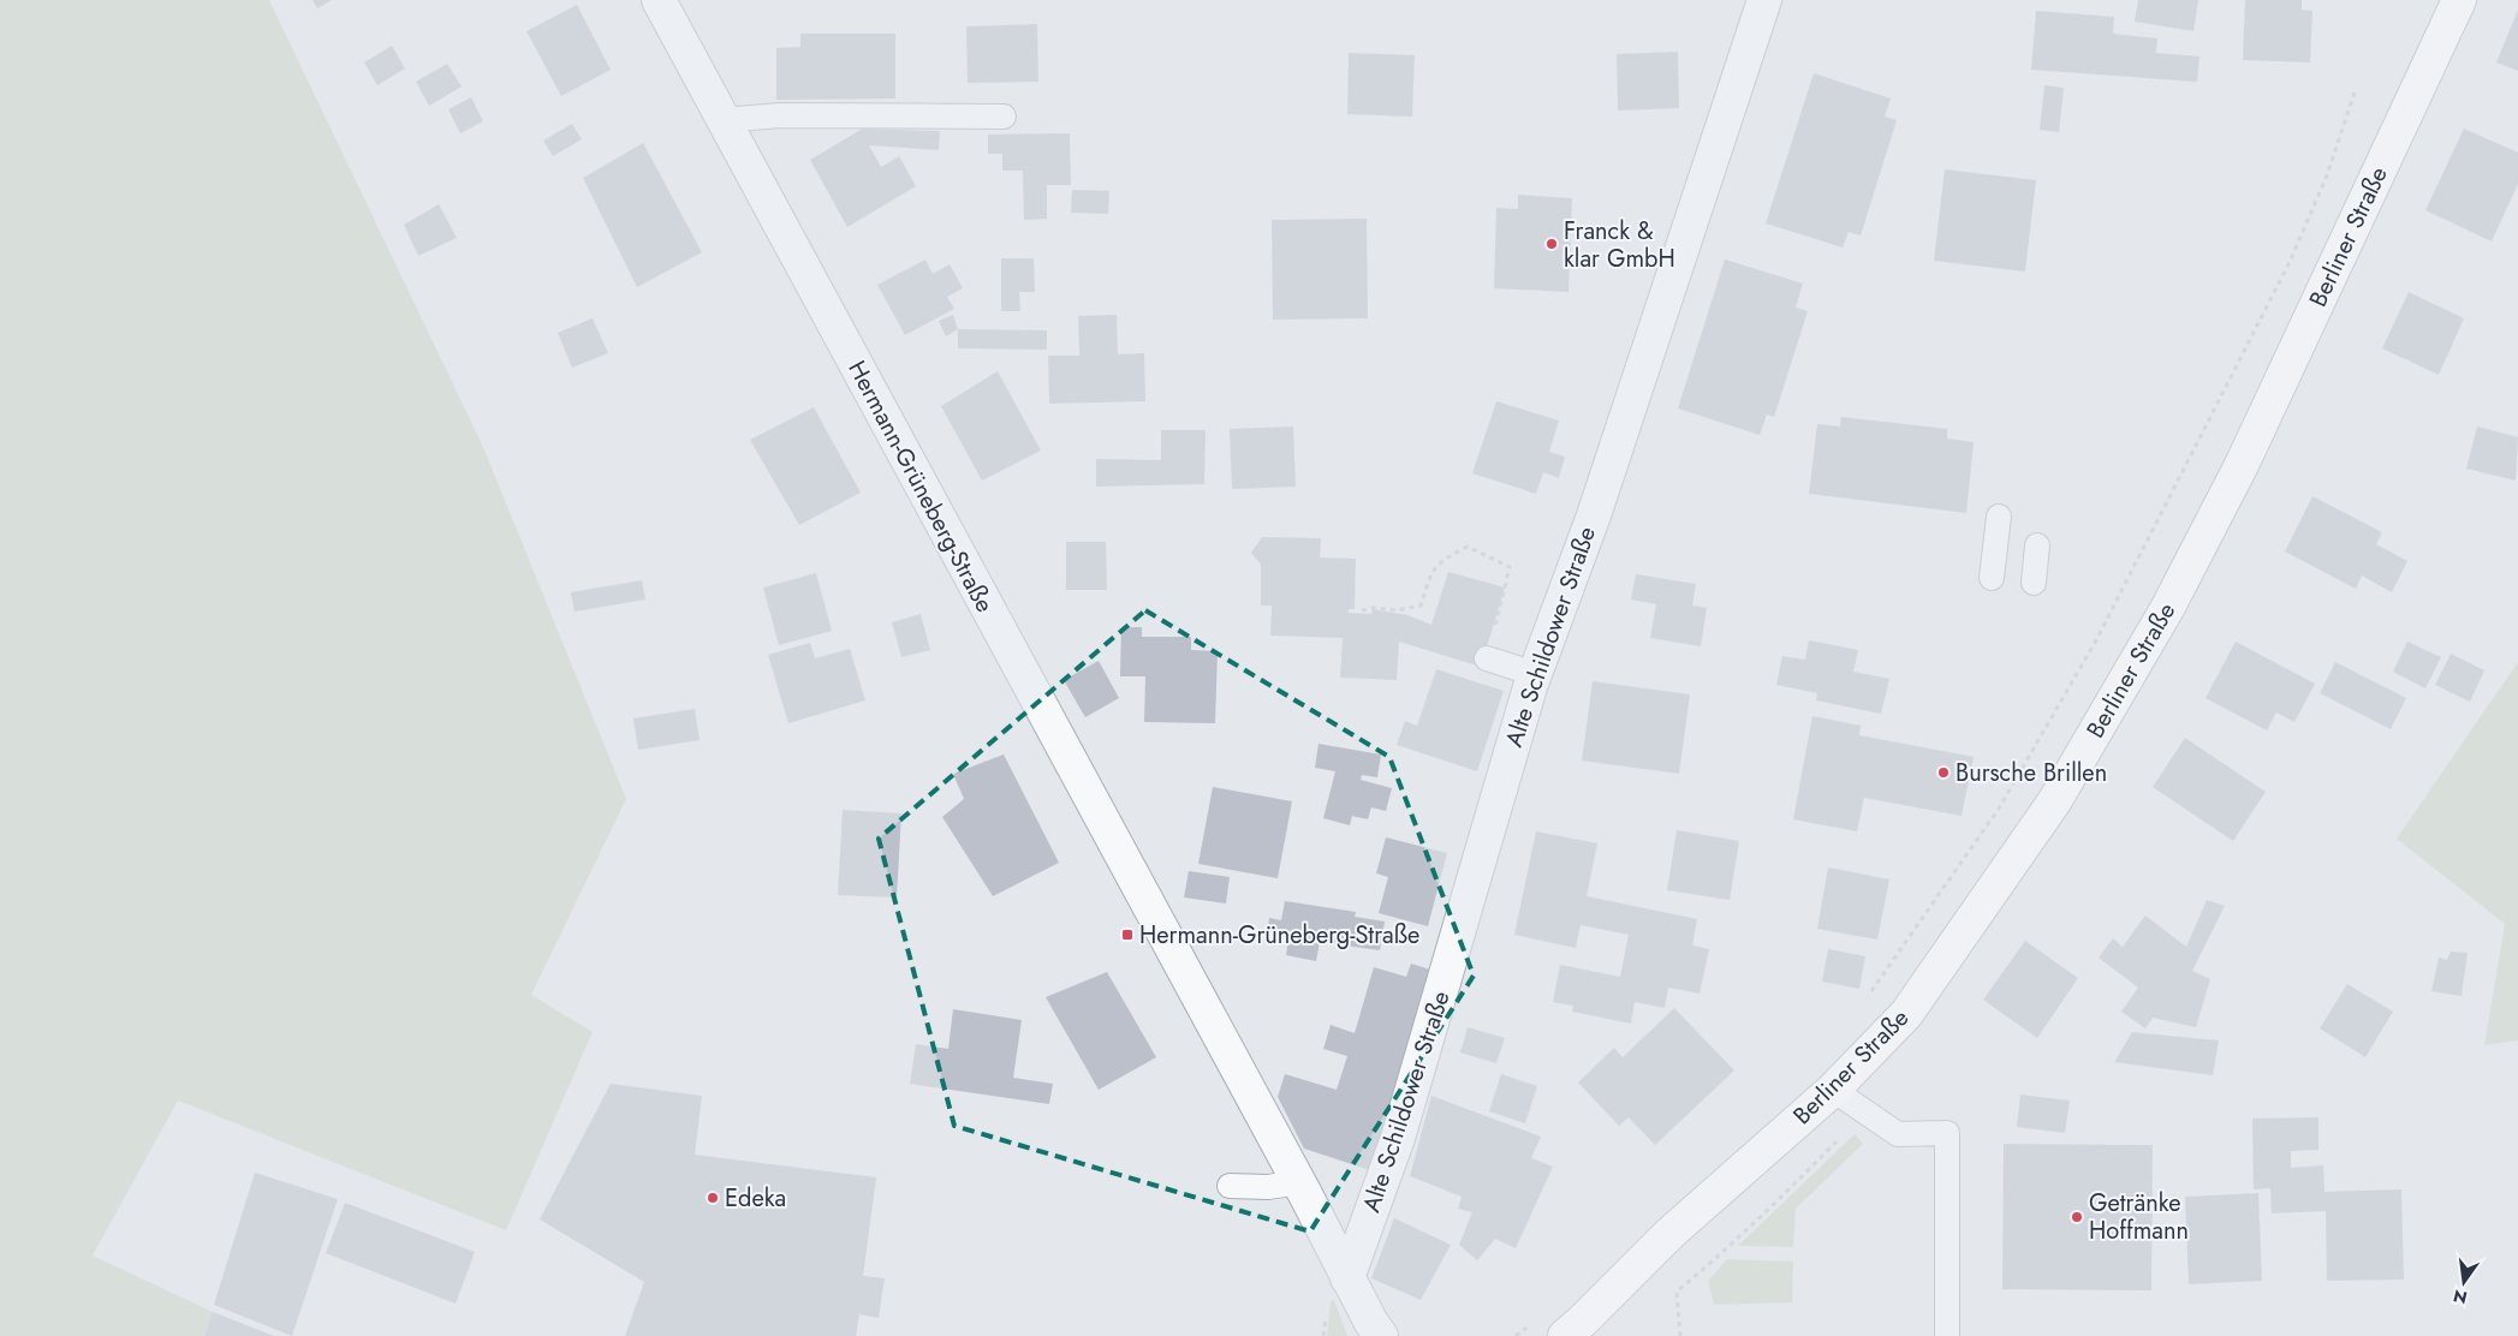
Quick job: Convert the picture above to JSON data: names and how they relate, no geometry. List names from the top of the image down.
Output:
{
  "streets": {
    "main road": ["Berliner Straße"],
    "street": ["Hermann-Grüneberg-Straße", "Alte Schildower Straße"]
  },
  "crossings": [
    ["Hermann-Grüneberg-Straße", "Alte Schildower Straße"]
  ],
  "places": {
    "other": [
      "Franck & klar GmbH",
      "Bursche Brillen",
      "Edeka",
      "Getränke Hoffmann"
    ],
    "transit": ["Hermann-Grüneberg-Straße"]
  },
  "north": "bottom"
}
